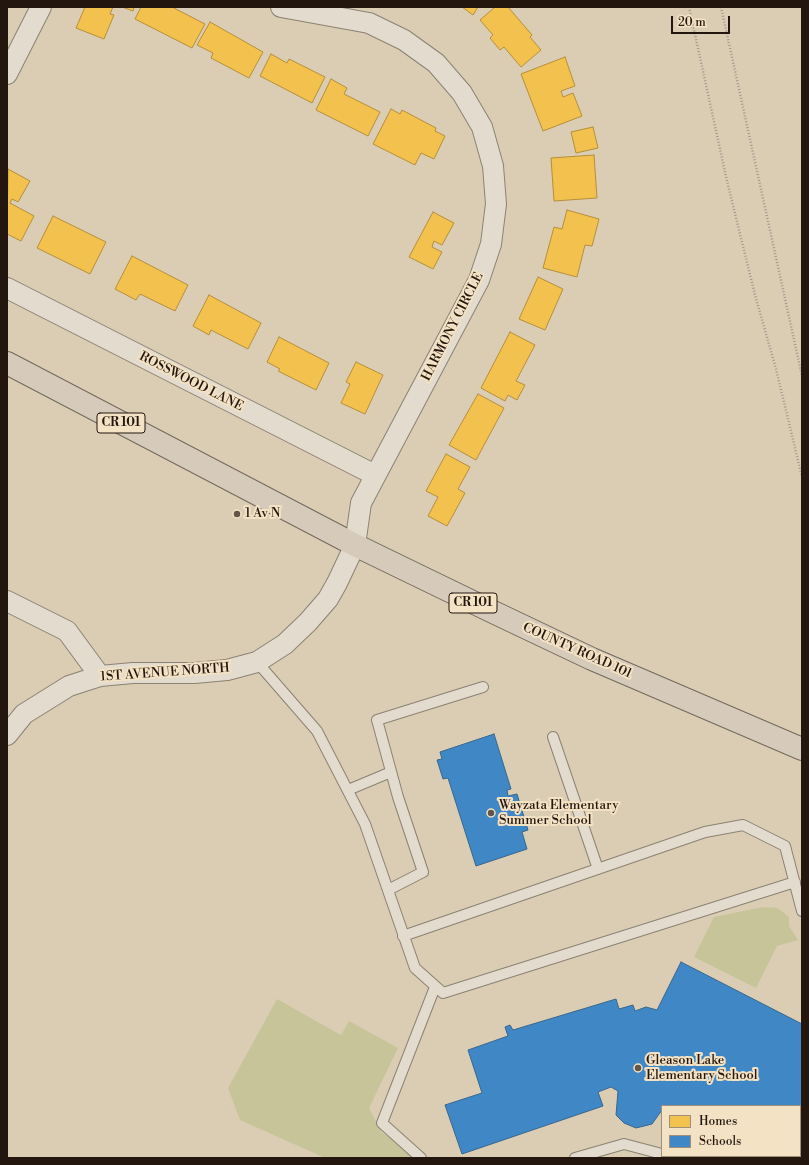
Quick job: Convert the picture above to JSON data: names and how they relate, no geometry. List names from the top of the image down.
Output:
{
  "streets": {
    "main road": ["CR 101", "COUNTY ROAD 101"],
    "street": ["HARMONY CIRCLE", "ROSSWOOD LANE", "1ST AVENUE NORTH"]
  },
  "crossings": [
    ["HARMONY CIRCLE", "ROSSWOOD LANE"],
    ["HARMONY CIRCLE", "CR 101"],
    ["HARMONY CIRCLE", "COUNTY ROAD 101"],
    ["HARMONY CIRCLE", "1ST AVENUE NORTH"],
    ["CR 101", "COUNTY ROAD 101"],
    ["CR 101", "1ST AVENUE NORTH"],
    ["COUNTY ROAD 101", "1ST AVENUE NORTH"]
  ],
  "places": ["1 Av N", "Wayzata Elementary Summer School", "Gleason Lake Elementary School"],
  "legend": ["Homes", "Schools"],
  "scale_bar": "20 m"
}
